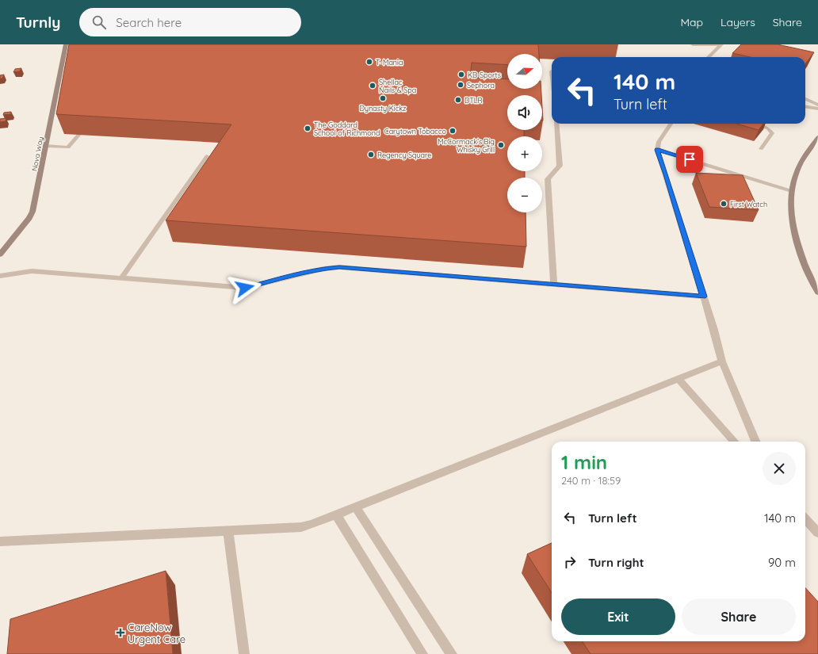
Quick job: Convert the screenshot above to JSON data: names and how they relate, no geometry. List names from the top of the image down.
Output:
{
  "streets": {
    "street": ["Nova Way"]
  },
  "places": {
    "other": [
      "T-Mania",
      "KD Sports",
      "Sephora",
      "Shellac Nails & Spa",
      "Dynasty Kickz",
      "DTLR",
      "The Goddard School of Richmond",
      "Carytown Tobacco",
      "McCormack’s Big Whisky Grill",
      "Regency Square",
      "First Watch"
    ],
    "health": ["CareNow Urgent Care"]
  },
  "north": "right",
  "page": {
    "header": "Turnly",
    "search": "Search here",
    "nav": ["Map", "Layers", "Share"],
    "map_buttons": ["+", "−"],
    "turn": ["140 m", "Turn left"],
    "heading": ["1 min", "240 m · 18:59"],
    "list": [
      {
        "name": "Turn left",
        "value": "140 m"
      },
      {
        "name": "Turn right",
        "value": "90 m"
      }
    ],
    "buttons": ["Exit", "Share"]
  }
}
